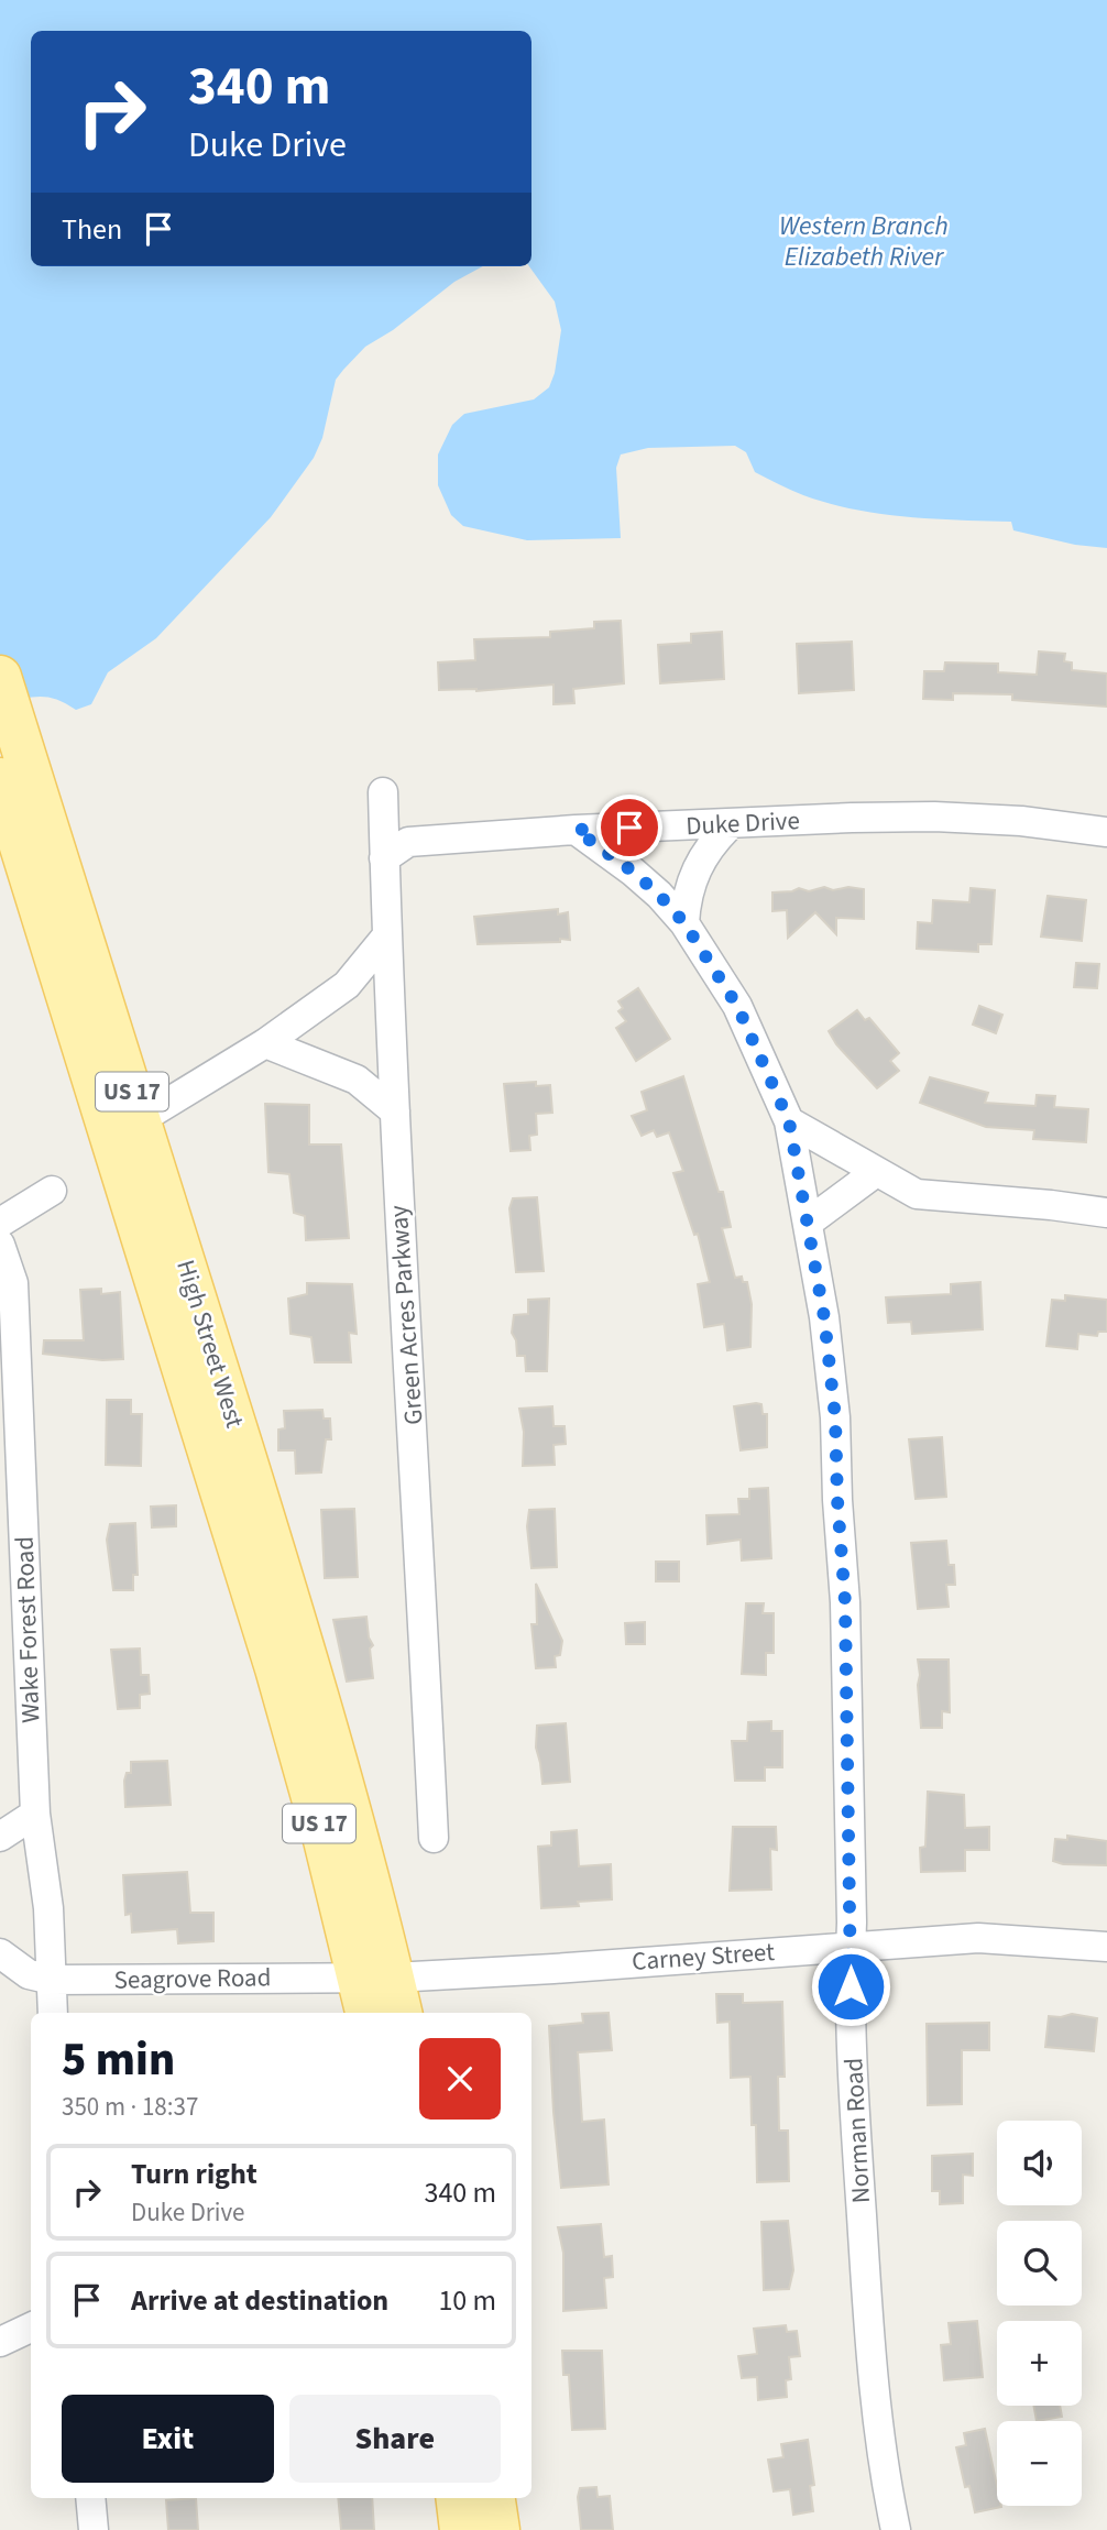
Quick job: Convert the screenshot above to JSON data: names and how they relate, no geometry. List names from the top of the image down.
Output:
{
  "streets": {
    "main road": ["US 17", "High Street West"],
    "street": [
      "Duke Drive",
      "Green Acres Parkway",
      "Wake Forest Road",
      "Carney Street",
      "Seagrove Road",
      "Norman Road"
    ]
  },
  "crossings": [
    ["Duke Drive", "Green Acres Parkway"],
    ["Duke Drive", "Norman Road"],
    ["High Street West", "Carney Street"],
    ["High Street West", "Seagrove Road"],
    ["Wake Forest Road", "Seagrove Road"],
    ["Carney Street", "Seagrove Road"],
    ["Carney Street", "Norman Road"]
  ],
  "water": ["Western Branch Elizabeth River"],
  "page": {
    "turn": ["340 m", "Duke Drive"],
    "then": "Then",
    "heading": ["5 min", "350 m · 18:37"],
    "map_buttons": ["+", "−"],
    "list": [
      {
        "name": "Turn right",
        "note": "Duke Drive",
        "value": "340 m"
      },
      {
        "name": "Arrive at destination",
        "value": "10 m"
      }
    ],
    "buttons": ["Exit", "Share"]
  }
}
